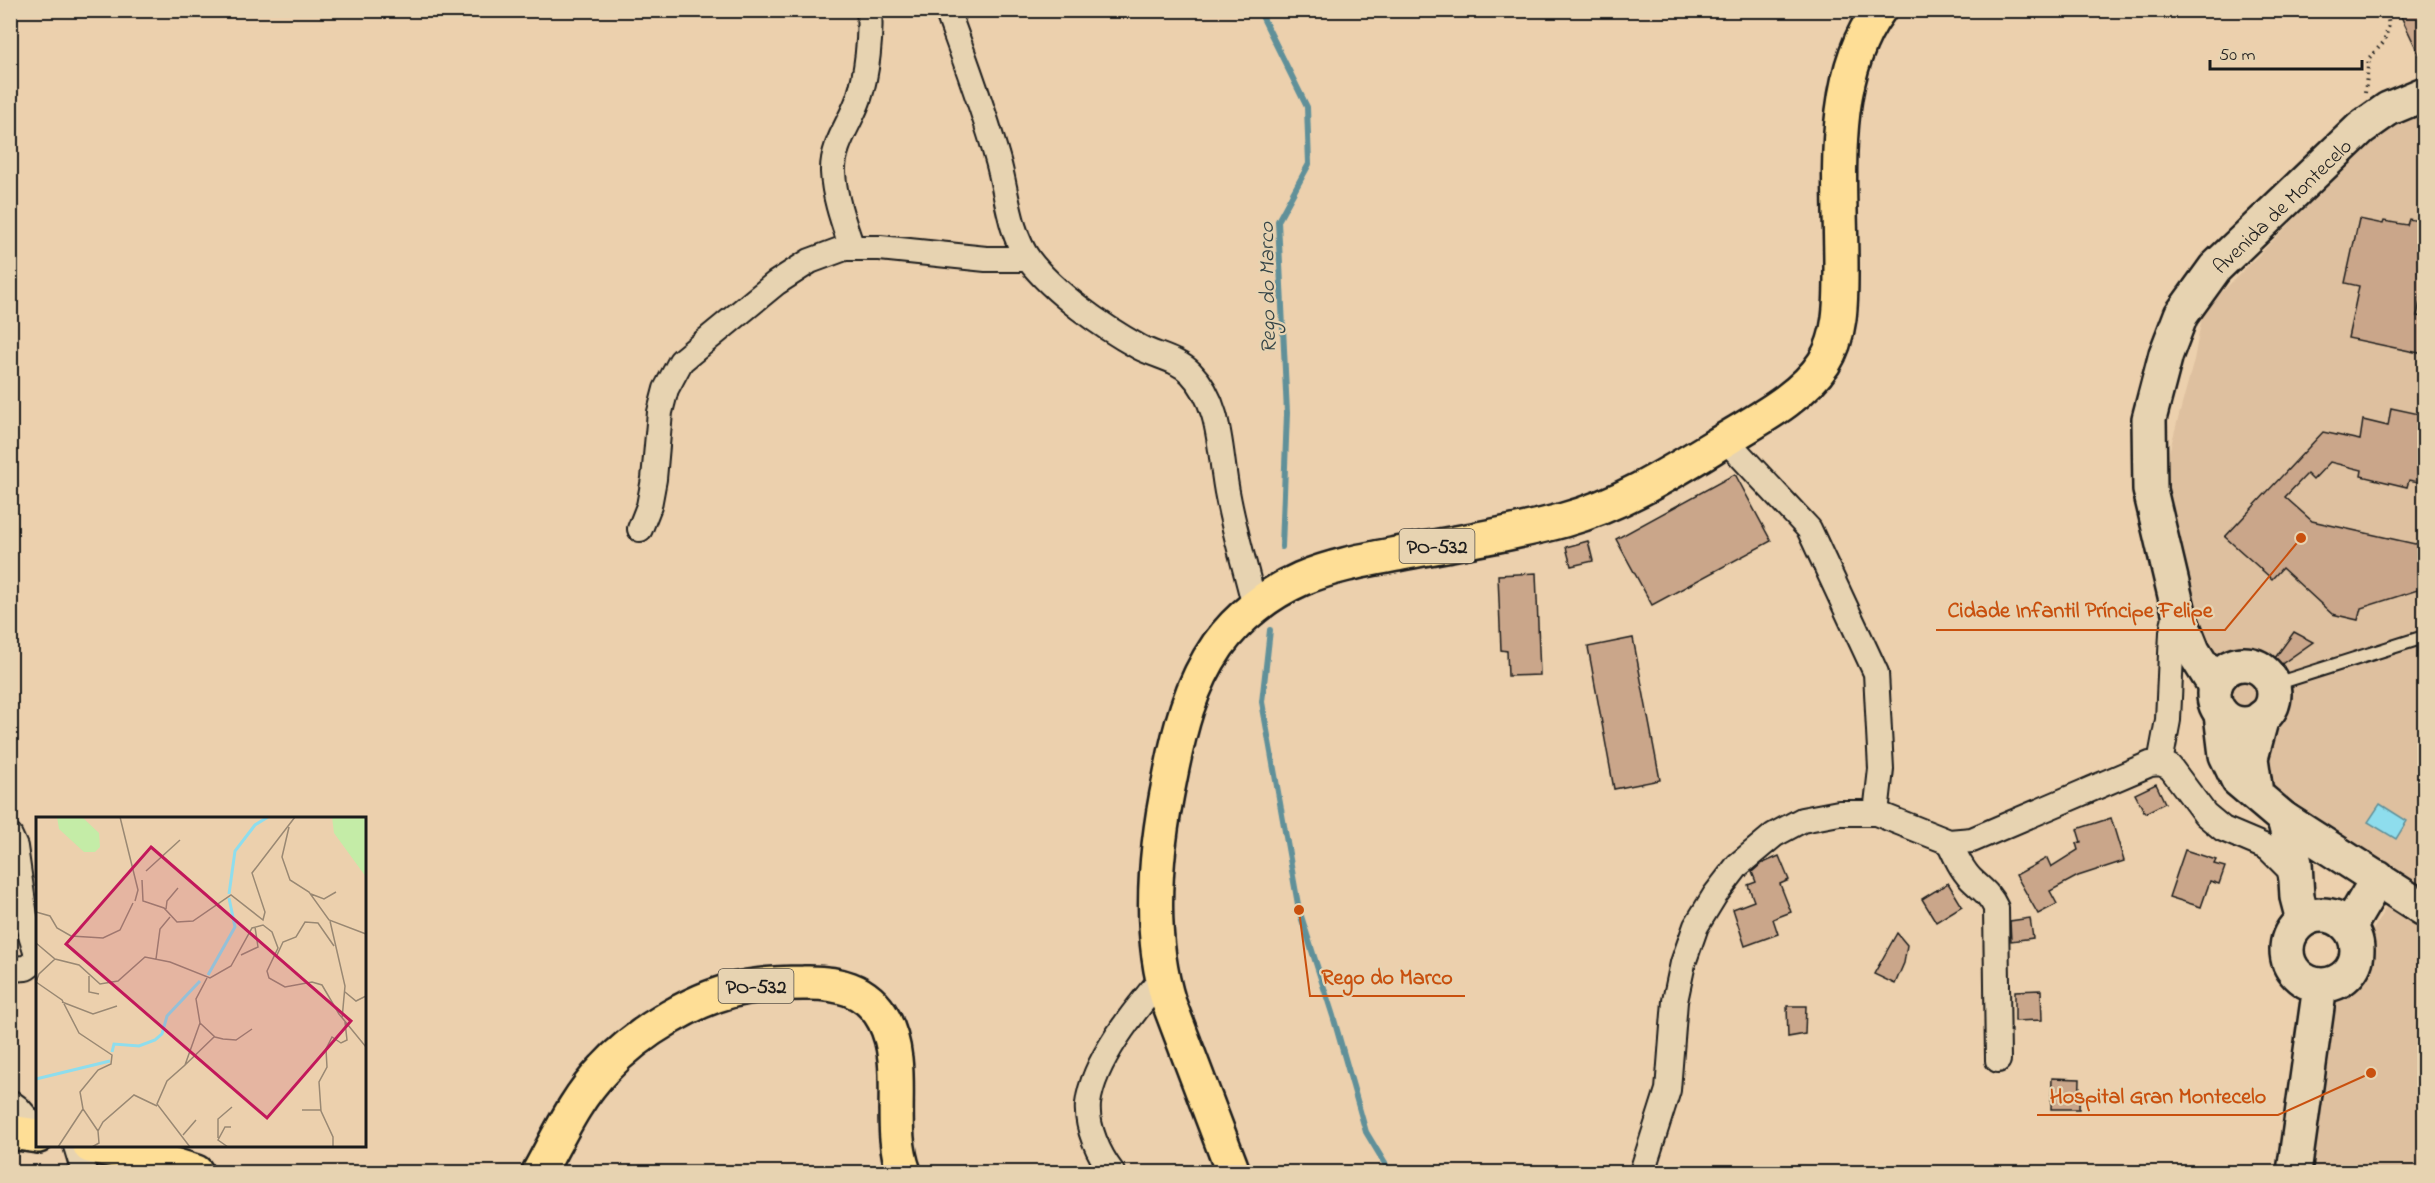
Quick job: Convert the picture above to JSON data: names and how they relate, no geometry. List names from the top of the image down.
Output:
{
  "streets": {
    "main road": ["PO-532"],
    "street": ["Avenida de Montecelo"]
  },
  "water": ["Rego do Marco"],
  "places": ["Cidade Infantil Príncipe Felipe", "Rego do Marco", "Hospital Gran Montecelo"],
  "scale_bar": "50 m"
}
